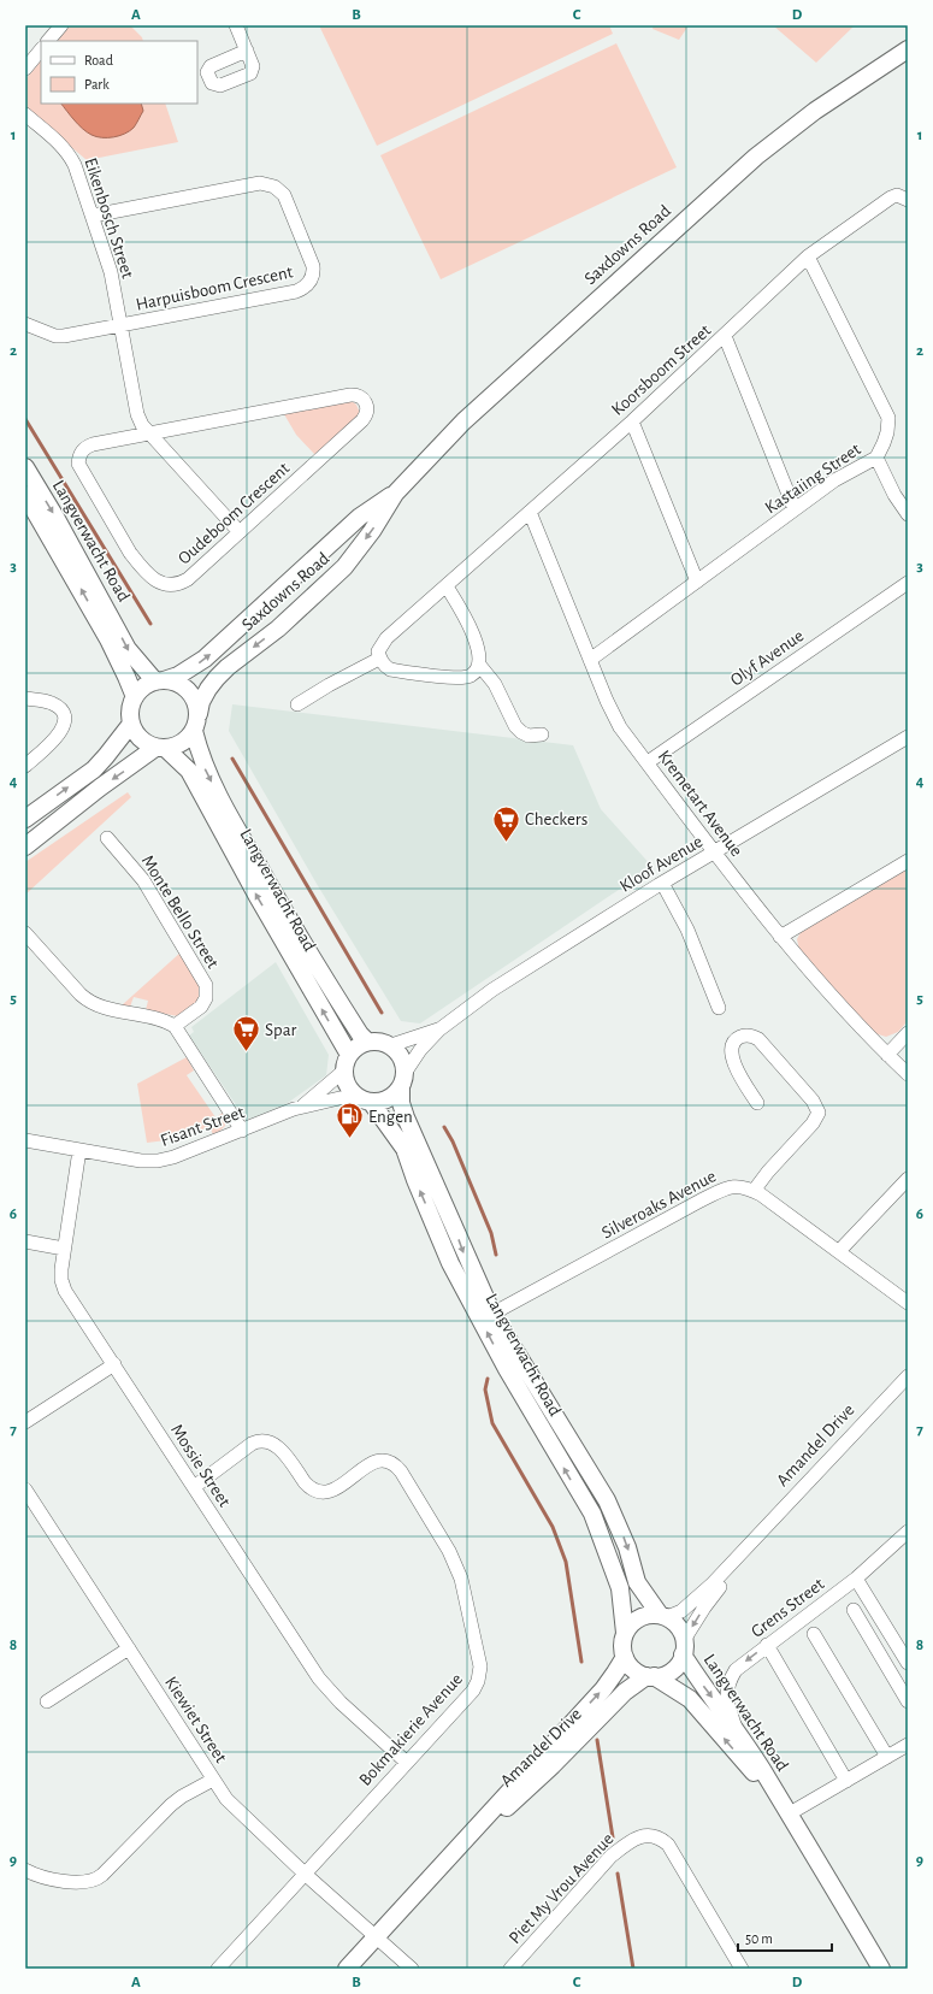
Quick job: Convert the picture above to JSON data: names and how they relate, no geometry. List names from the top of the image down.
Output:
{
  "streets": {
    "street": [
      "Eikenbosch Street",
      "Saxdowns Road",
      "Harpuisboom Crescent",
      "Koorsboom Street",
      "Kastaiing Street",
      "Oudeboom Crescent",
      "Langverwacht Road",
      "Olyf Avenue",
      "Kremetart Avenue",
      "Kloof Avenue",
      "Monte Bello Street",
      "Fisant Street",
      "Silveroaks Avenue",
      "Amandel Drive",
      "Mossie Street",
      "Grens Street",
      "Kiewiet Street",
      "Bokmakierie Avenue",
      "Piet My Vrou Avenue"
    ]
  },
  "crossings": [
    ["Eikenbosch Street", "Harpuisboom Crescent"],
    ["Eikenbosch Street", "Oudeboom Crescent"],
    ["Saxdowns Road", "Langverwacht Road"],
    ["Koorsboom Street", "Kastaiing Street"],
    ["Koorsboom Street", "Kremetart Avenue"],
    ["Kastaiing Street", "Kremetart Avenue"],
    ["Langverwacht Road", "Kloof Avenue"],
    ["Langverwacht Road", "Fisant Street"],
    ["Langverwacht Road", "Silveroaks Avenue"],
    ["Langverwacht Road", "Amandel Drive"],
    ["Langverwacht Road", "Grens Street"],
    ["Olyf Avenue", "Kremetart Avenue"],
    ["Kremetart Avenue", "Kloof Avenue"],
    ["Kloof Avenue", "Fisant Street"],
    ["Fisant Street", "Mossie Street"],
    ["Amandel Drive", "Kiewiet Street"],
    ["Mossie Street", "Bokmakierie Avenue"],
    ["Kiewiet Street", "Bokmakierie Avenue"]
  ],
  "places": {
    "supermarket": ["Checkers", "Spar"],
    "fuel station": ["Engen"]
  },
  "legend": ["Road", "Park"],
  "scale_bar": "50 m",
  "grid": {
    "columns": [
      "A",
      "B",
      "C",
      "D"
    ],
    "rows": [
      "1",
      "2",
      "3",
      "4",
      "5",
      "6",
      "7",
      "8",
      "9"
    ]
  }
}
